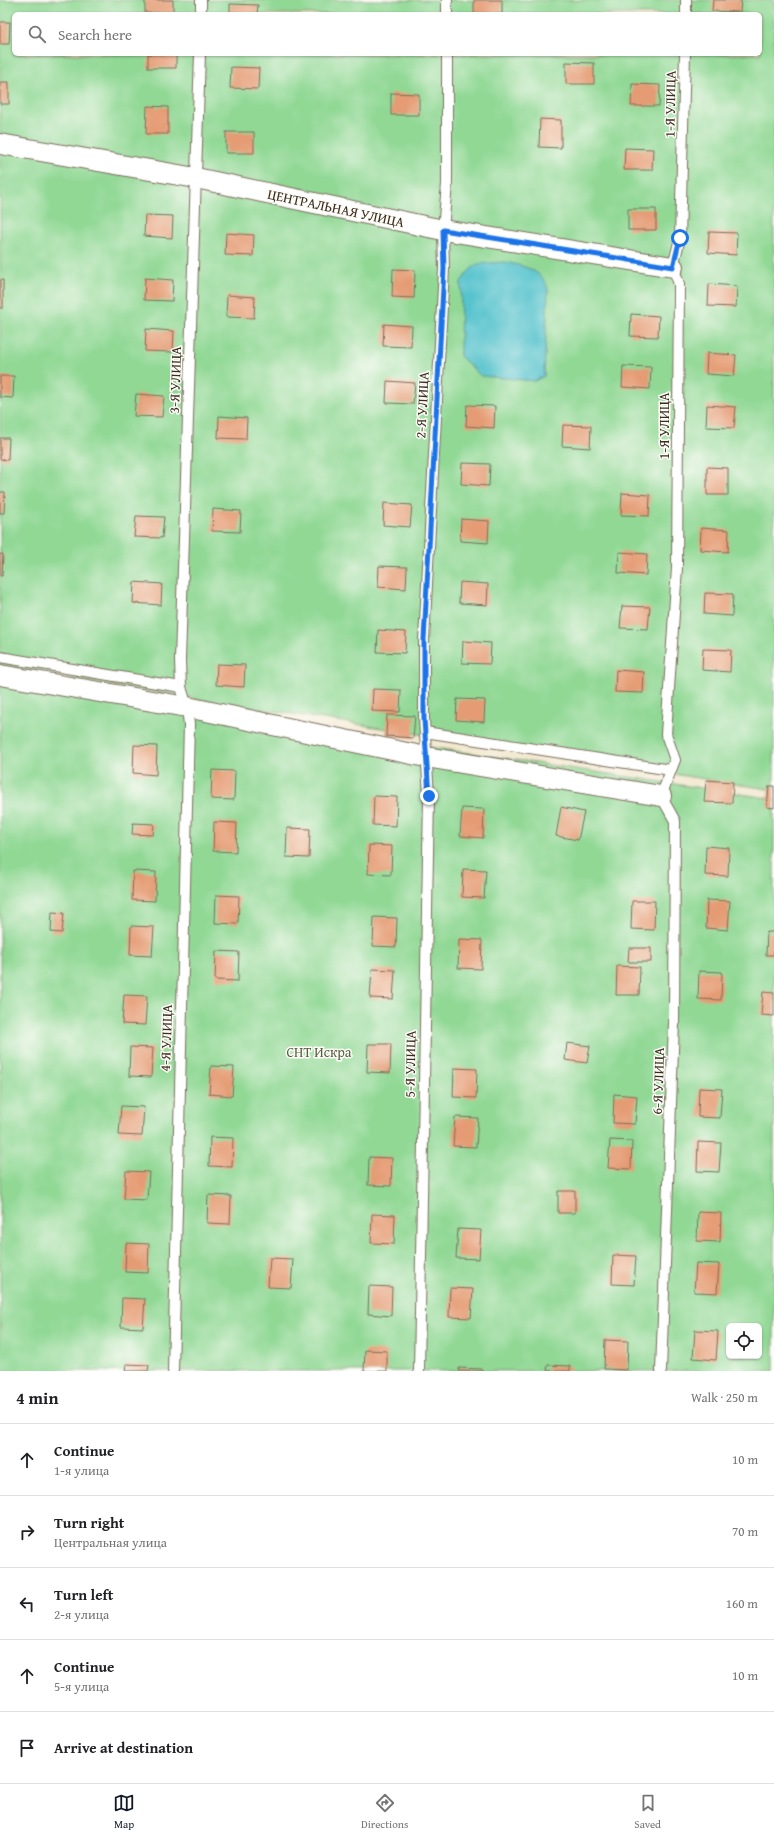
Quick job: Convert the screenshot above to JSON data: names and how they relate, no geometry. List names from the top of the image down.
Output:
{
  "streets": {
    "street": ["ЦЕНТРАЛЬНАЯ УЛИЦА"],
    "lane": [
      "1-Я УЛИЦА",
      "3-Я УЛИЦА",
      "2-Я УЛИЦА",
      "4-Я УЛИЦА",
      "5-Я УЛИЦА",
      "6-Я УЛИЦА"
    ]
  },
  "crossings": [
    ["1-Я УЛИЦА", "ЦЕНТРАЛЬНАЯ УЛИЦА"],
    ["1-Я УЛИЦА", "6-Я УЛИЦА"],
    ["ЦЕНТРАЛЬНАЯ УЛИЦА", "3-Я УЛИЦА"],
    ["ЦЕНТРАЛЬНАЯ УЛИЦА", "2-Я УЛИЦА"],
    ["3-Я УЛИЦА", "4-Я УЛИЦА"],
    ["2-Я УЛИЦА", "5-Я УЛИЦА"]
  ],
  "parks": ["СНТ Искра"],
  "page": {
    "search": "Search here",
    "heading": ["4 min", "Walk · 250 m"],
    "list": [
      ["Continue", "1-я улица", "10 m"],
      ["Turn right", "Центральная улица", "70 m"],
      ["Turn left", "2-я улица", "160 m"],
      ["Continue", "5-я улица", "10 m"],
      "Arrive at destination"
    ],
    "nav": ["Map", "Directions", "Saved"]
  }
}
